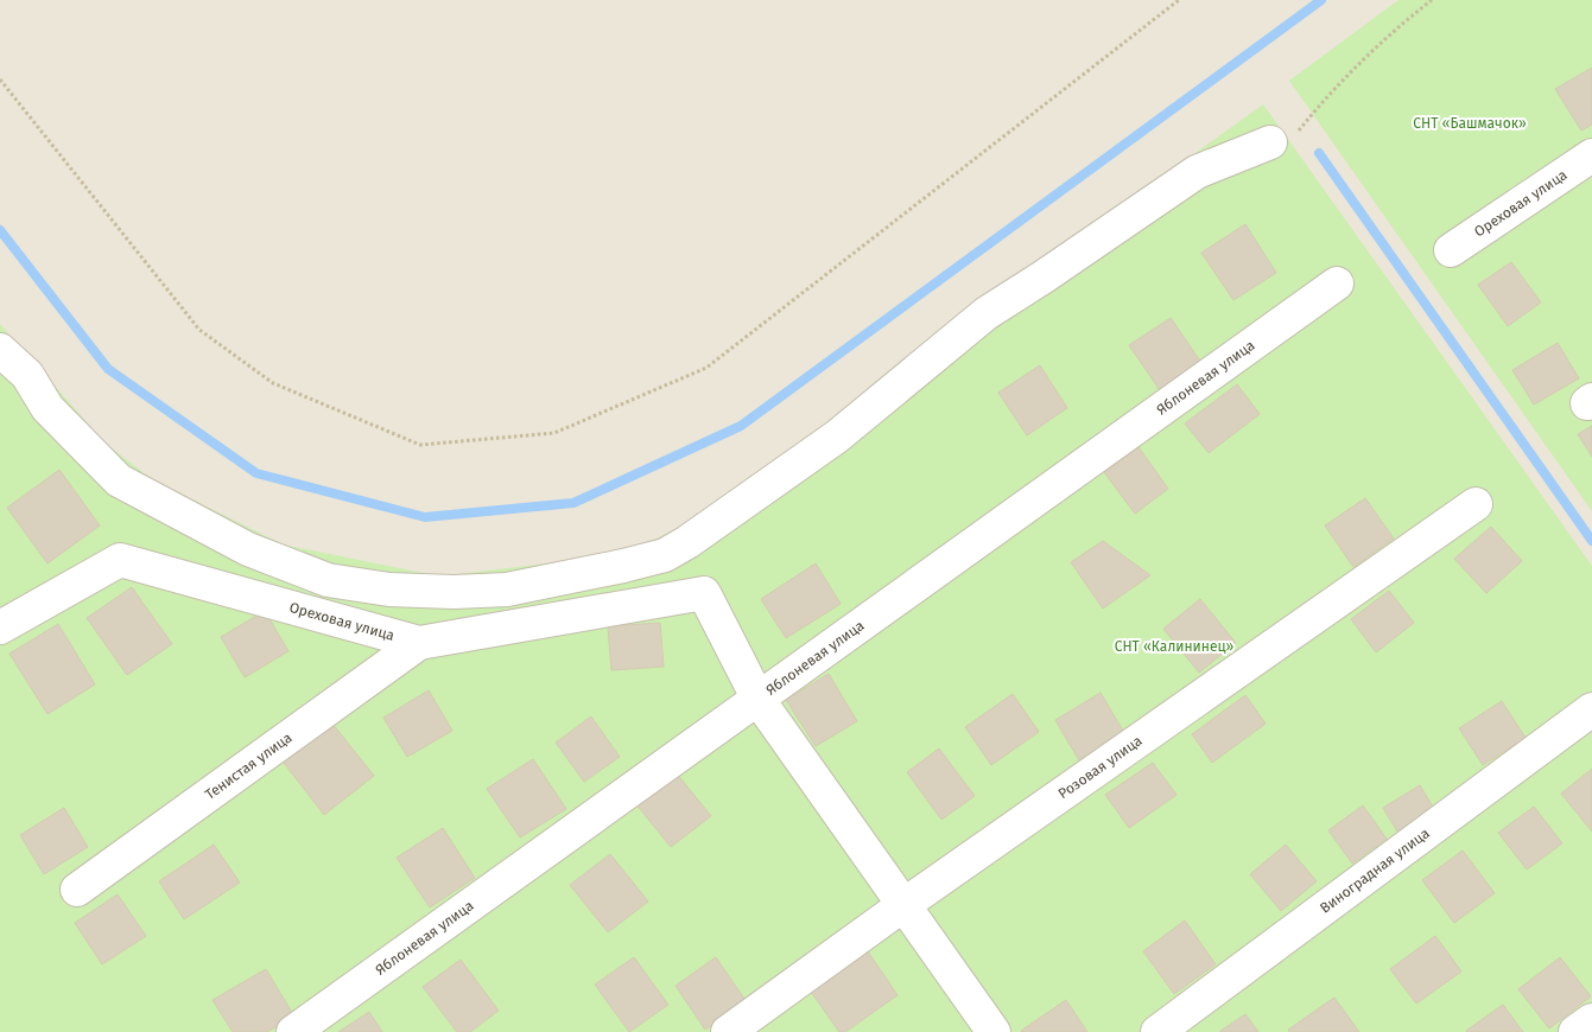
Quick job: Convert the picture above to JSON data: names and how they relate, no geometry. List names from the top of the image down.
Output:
{
  "streets": {
    "street": [
      "Ореховая улица",
      "Яблоневая улица",
      "Тенистая улица",
      "Розовая улица",
      "Виноградная улица"
    ]
  },
  "crossings": [
    ["Ореховая улица", "Яблоневая улица"],
    ["Ореховая улица", "Тенистая улица"]
  ],
  "parks": ["СНТ «Башмачок»", "СНТ «Калининец»"]
}
